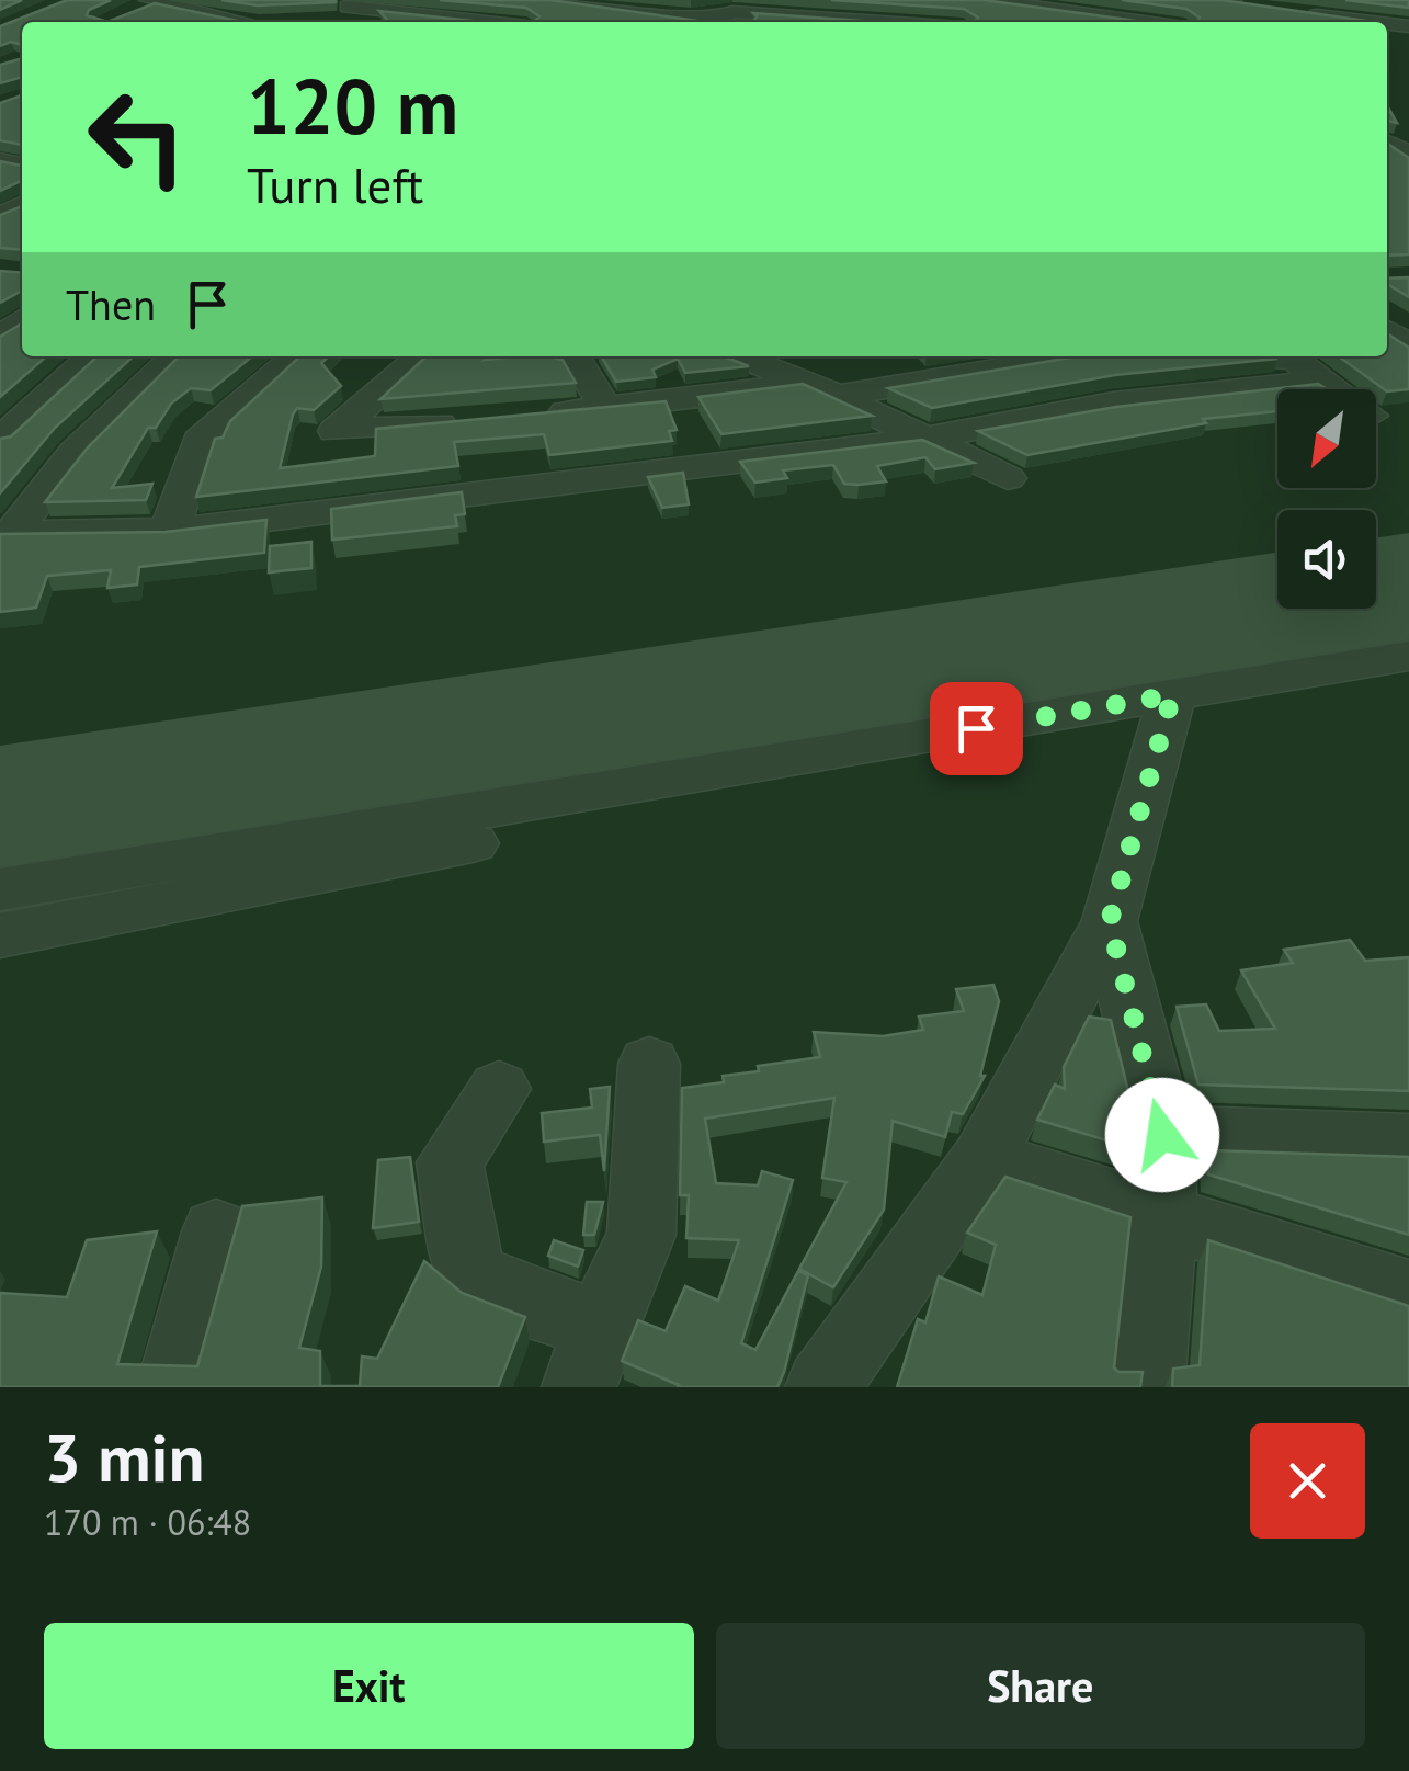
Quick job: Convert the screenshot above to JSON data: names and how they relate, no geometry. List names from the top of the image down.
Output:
{
  "north": "bottom left",
  "page": {
    "turn": ["120 m", "Turn left"],
    "then": "Then",
    "heading": ["3 min", "170 m · 06:48"],
    "buttons": ["Exit", "Share"]
  }
}
